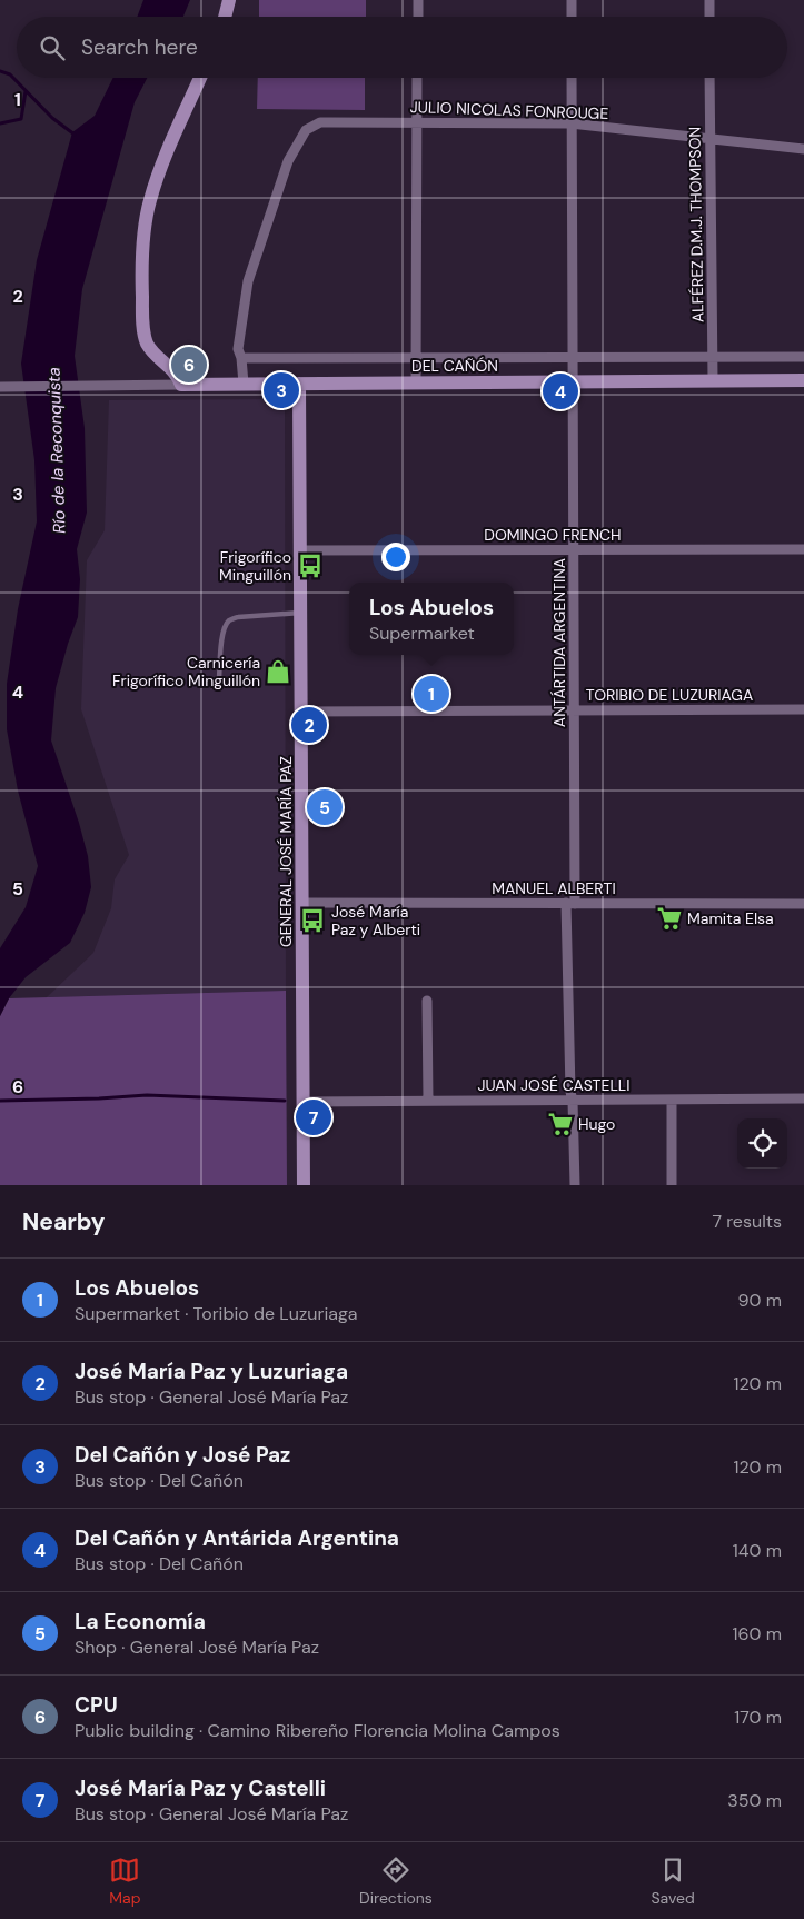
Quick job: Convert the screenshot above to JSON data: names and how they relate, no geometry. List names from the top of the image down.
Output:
{
  "streets": {
    "street": [
      "JULIO NICOLAS FONROUGE",
      "ALFÉREZ D.M.J. THOMPSON",
      "DEL CAÑÓN",
      "DOMINGO FRENCH",
      "ANTÁRTIDA ARGENTINA",
      "TORIBIO DE LUZURIAGA",
      "GENERAL JOSÉ MARÍA PAZ",
      "MANUEL ALBERTI",
      "JUAN JOSÉ CASTELLI"
    ]
  },
  "crossings": [
    ["JULIO NICOLAS FONROUGE", "ALFÉREZ D.M.J. THOMPSON"],
    ["JULIO NICOLAS FONROUGE", "DEL CAÑÓN"],
    ["JULIO NICOLAS FONROUGE", "ANTÁRTIDA ARGENTINA"],
    ["ALFÉREZ D.M.J. THOMPSON", "DEL CAÑÓN"],
    ["DEL CAÑÓN", "ANTÁRTIDA ARGENTINA"],
    ["DEL CAÑÓN", "GENERAL JOSÉ MARÍA PAZ"],
    ["DOMINGO FRENCH", "ANTÁRTIDA ARGENTINA"],
    ["DOMINGO FRENCH", "GENERAL JOSÉ MARÍA PAZ"],
    ["ANTÁRTIDA ARGENTINA", "TORIBIO DE LUZURIAGA"],
    ["ANTÁRTIDA ARGENTINA", "MANUEL ALBERTI"],
    ["ANTÁRTIDA ARGENTINA", "JUAN JOSÉ CASTELLI"],
    ["TORIBIO DE LUZURIAGA", "GENERAL JOSÉ MARÍA PAZ"],
    ["GENERAL JOSÉ MARÍA PAZ", "MANUEL ALBERTI"],
    ["GENERAL JOSÉ MARÍA PAZ", "JUAN JOSÉ CASTELLI"]
  ],
  "water": ["Río de la Reconquista"],
  "places": {
    "bus stop": ["Frigorífico Minguillón", "José María Paz y Alberti"],
    "shop": ["Carnicería Frigorífico Minguillón"],
    "supermarket": ["Mamita Elsa", "Hugo"]
  },
  "page": {
    "search": "Search here",
    "pins": [
      "6",
      "3",
      "4",
      "1",
      "2",
      "5",
      "7"
    ],
    "popup": ["Los Abuelos", "Supermarket"],
    "heading": ["Nearby", "7 results"],
    "list": [
      {
        "mark": "1",
        "name": "Los Abuelos",
        "note": "Supermarket · Toribio de Luzuriaga",
        "value": "90 m"
      },
      {
        "mark": "2",
        "name": "José María Paz y Luzuriaga",
        "note": "Bus stop · General José María Paz",
        "value": "120 m"
      },
      {
        "mark": "3",
        "name": "Del Cañón y José Paz",
        "note": "Bus stop · Del Cañón",
        "value": "120 m"
      },
      {
        "mark": "4",
        "name": "Del Cañón y Antárida Argentina",
        "note": "Bus stop · Del Cañón",
        "value": "140 m"
      },
      {
        "mark": "5",
        "name": "La Economía",
        "note": "Shop · General José María Paz",
        "value": "160 m"
      },
      {
        "mark": "6",
        "name": "CPU",
        "note": "Public building · Camino Ribereño Florencia Molina Campos",
        "value": "170 m"
      },
      {
        "mark": "7",
        "name": "José María Paz y Castelli",
        "note": "Bus stop · General José María Paz",
        "value": "350 m"
      }
    ],
    "nav": ["Map", "Directions", "Saved"]
  },
  "grid": {
    "rows": [
      "1",
      "2",
      "3",
      "4",
      "5",
      "6"
    ]
  }
}
